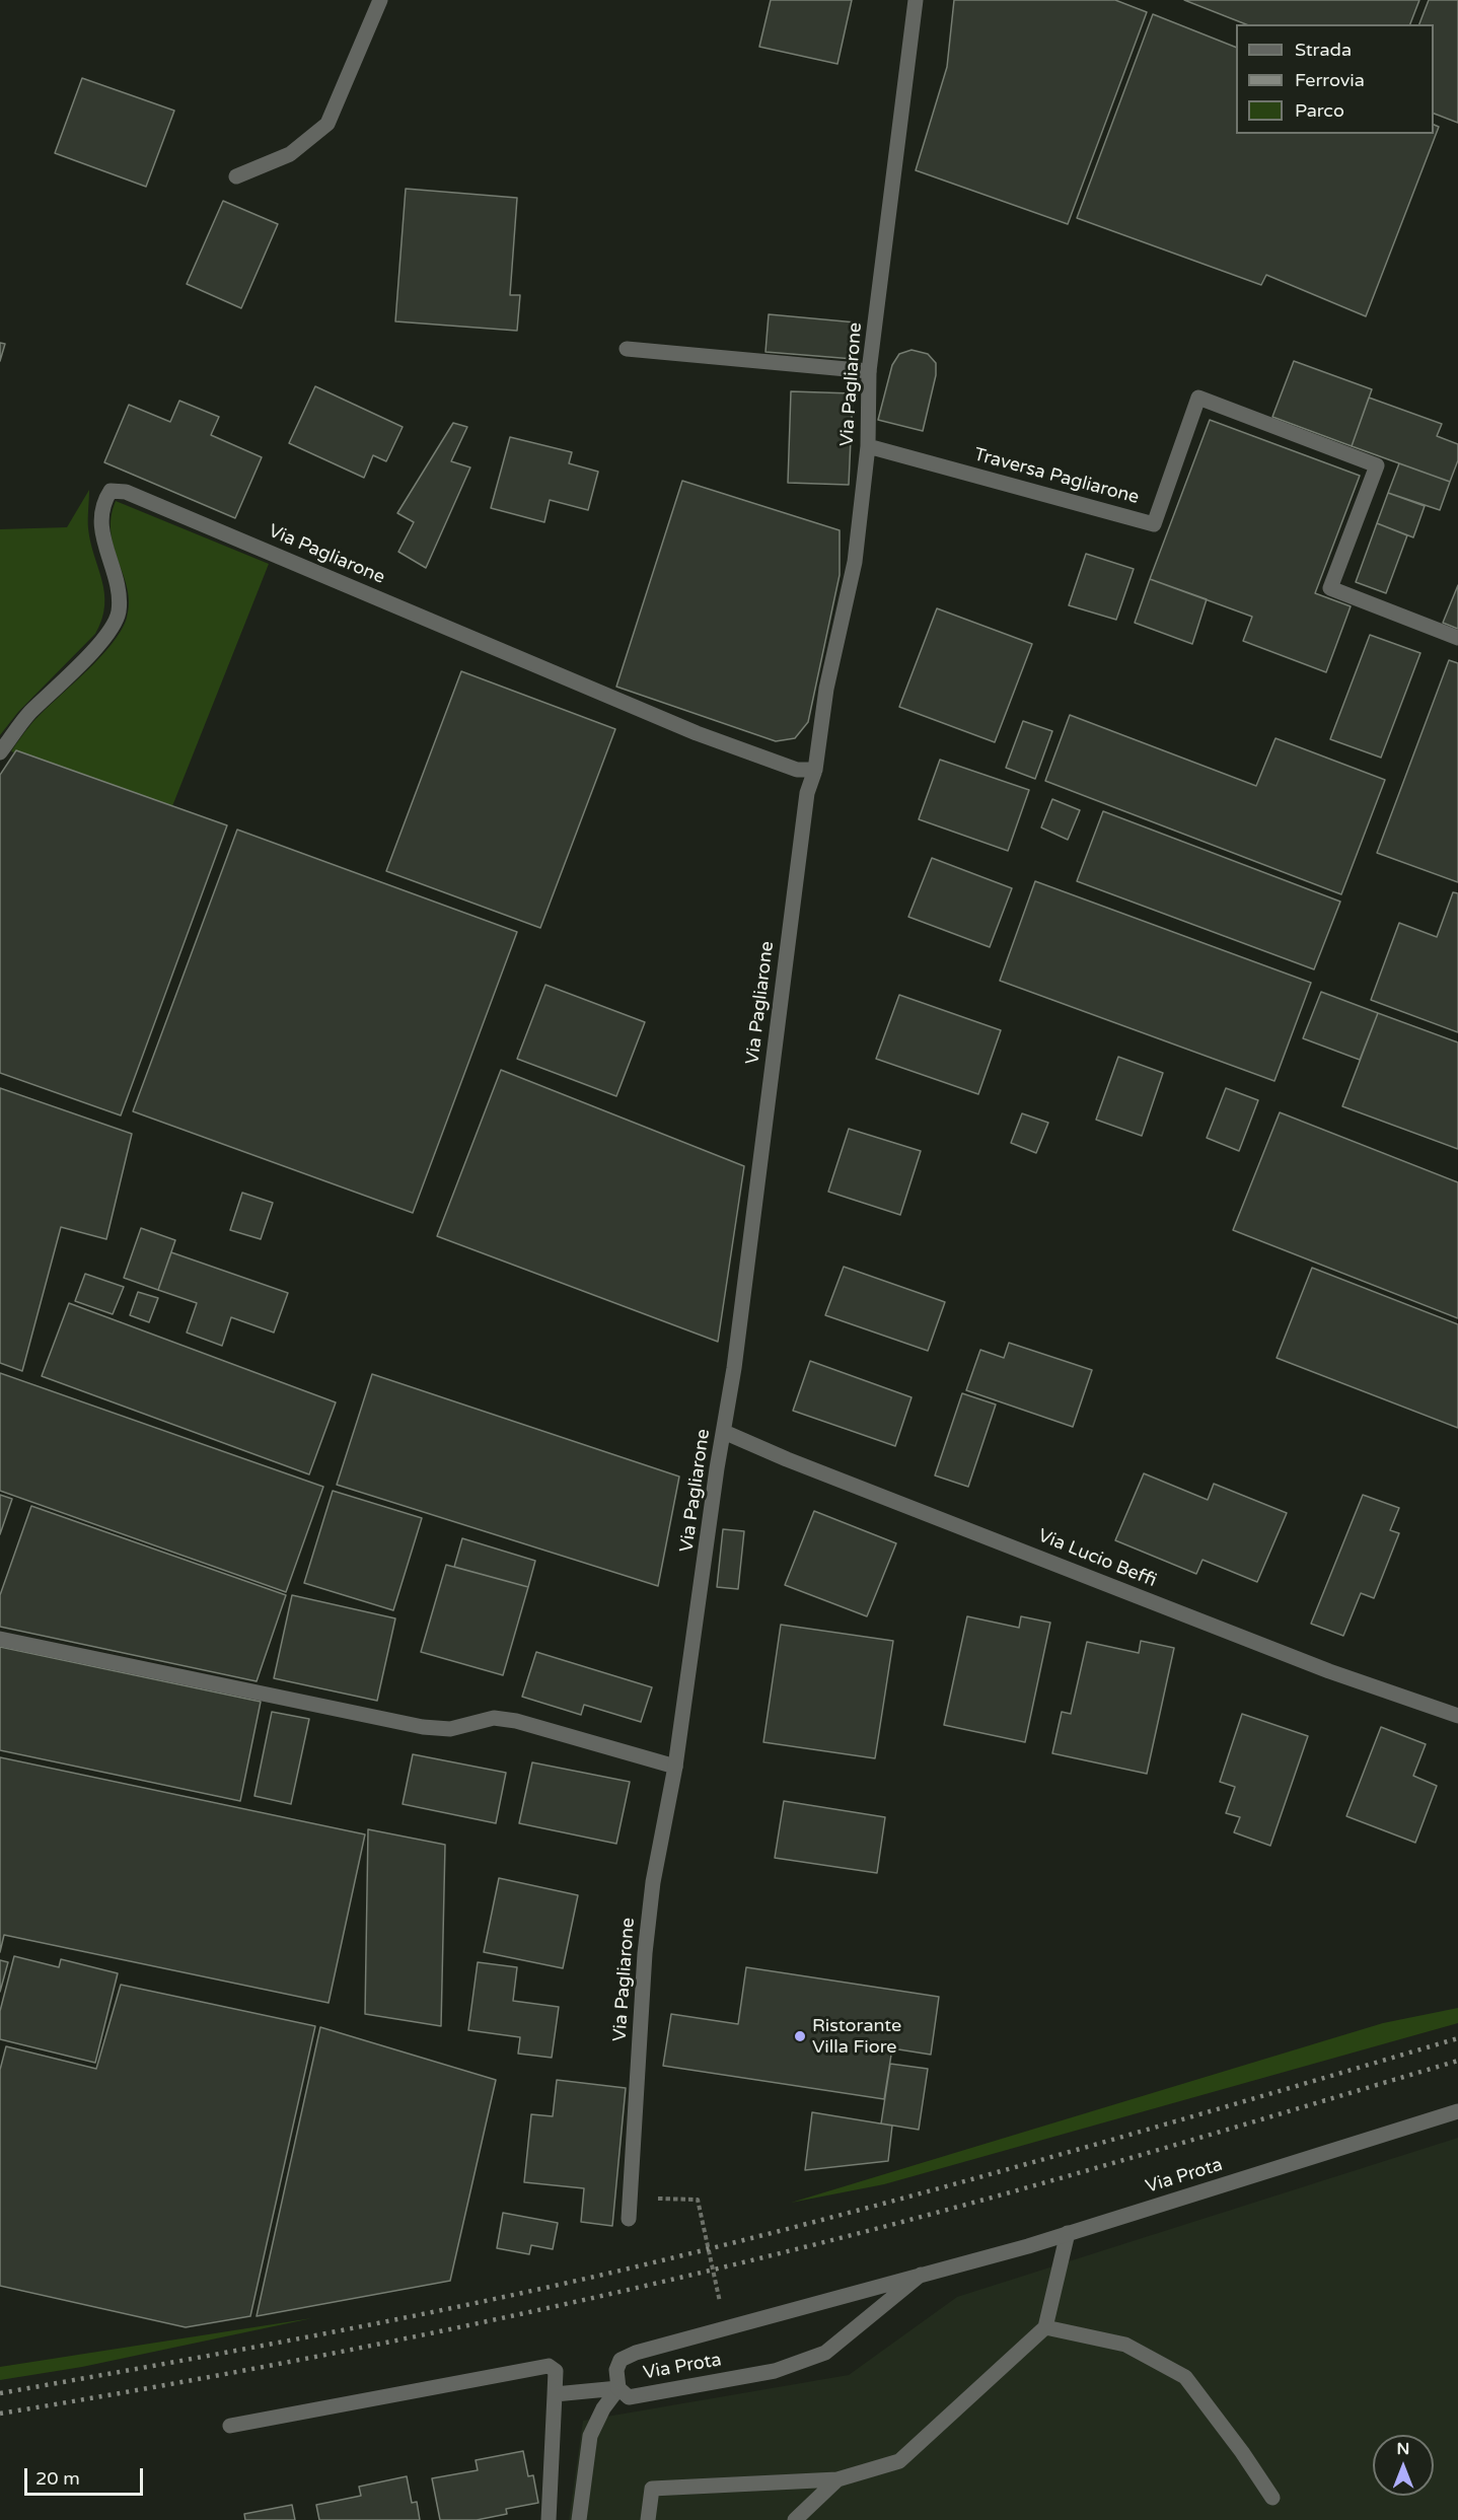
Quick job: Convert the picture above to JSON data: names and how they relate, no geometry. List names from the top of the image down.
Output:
{
  "streets": {
    "street": [
      "Via Pagliarone",
      "Traversa Pagliarone",
      "Via Lucio Beffi",
      "Via Prota"
    ]
  },
  "crossings": [
    ["Via Pagliarone", "Traversa Pagliarone"],
    ["Via Pagliarone", "Via Lucio Beffi"]
  ],
  "places": ["Ristorante Villa Fiore"],
  "legend": ["Strada", "Ferrovia", "Parco"],
  "scale_bar": "20 m",
  "north": "top"
}
